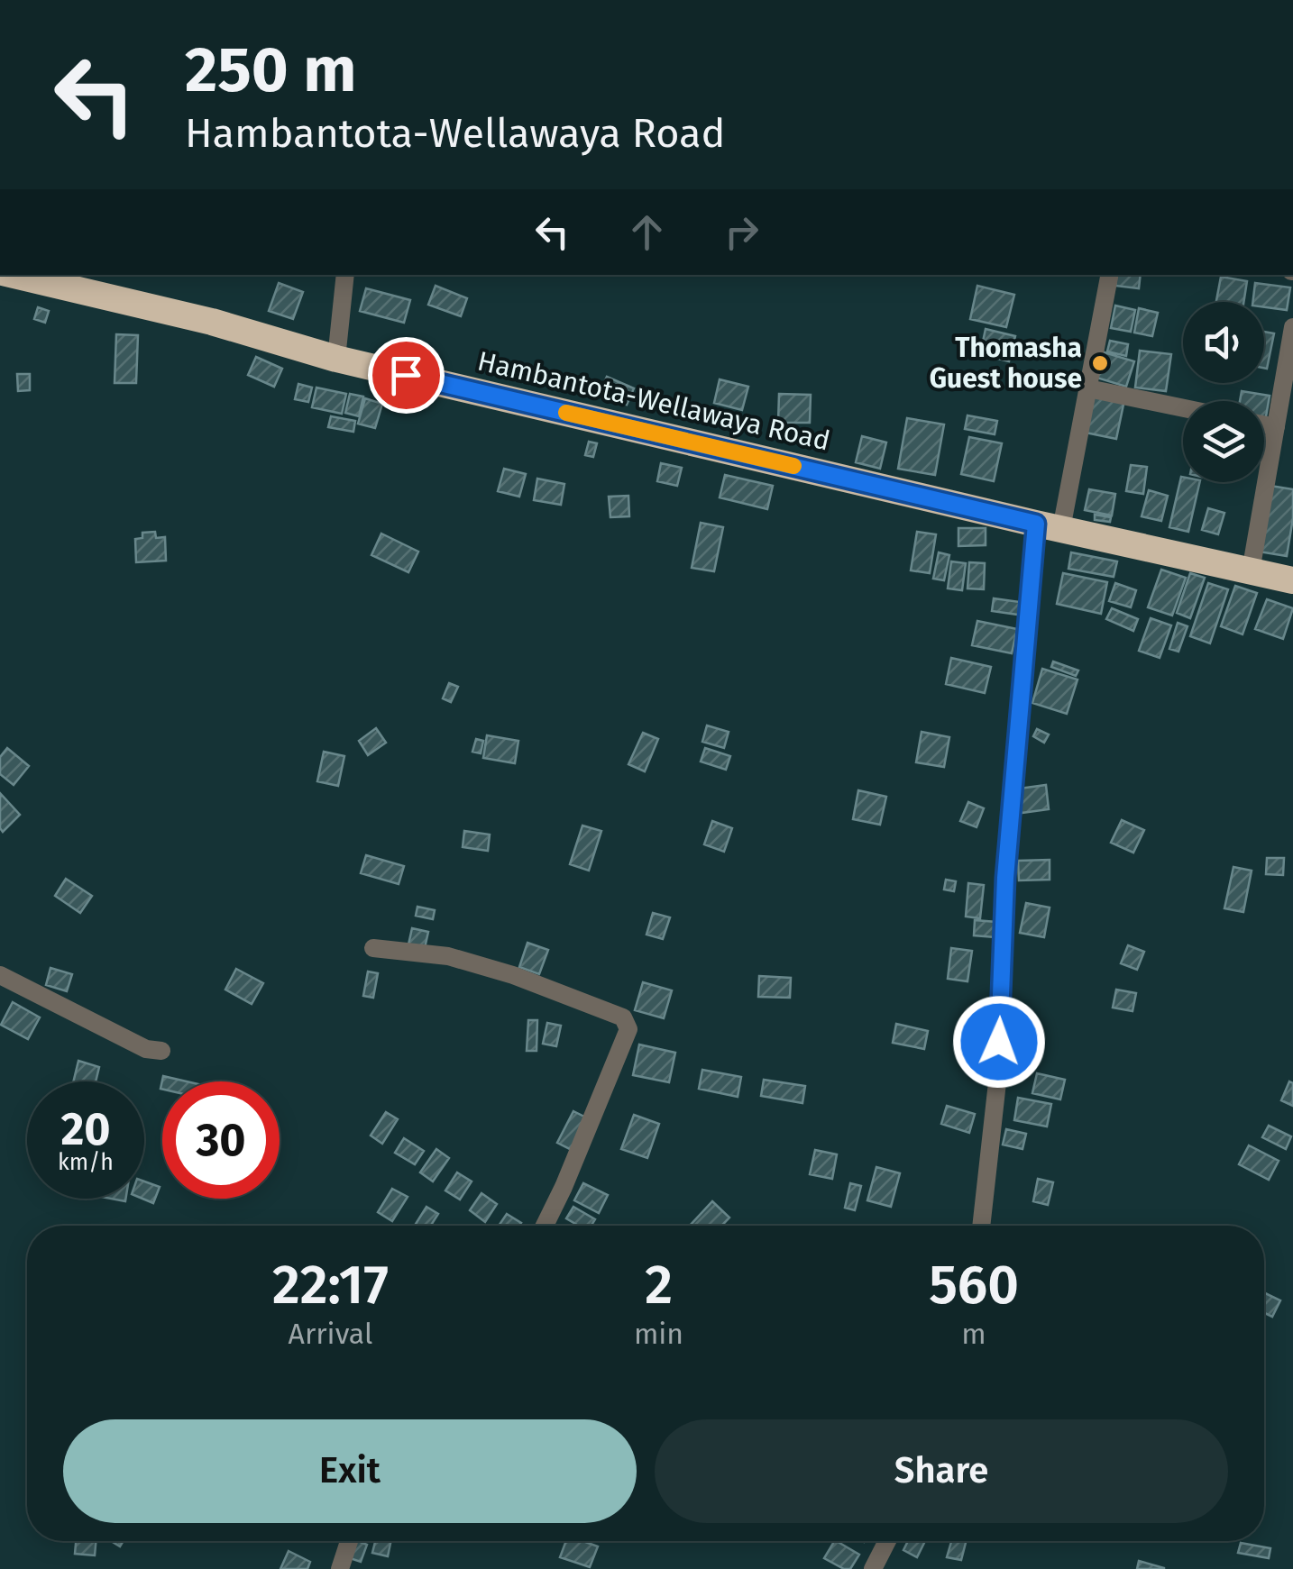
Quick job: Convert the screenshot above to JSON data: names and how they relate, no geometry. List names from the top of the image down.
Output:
{
  "streets": {
    "highway": ["Hambantota-Wellawaya Road"]
  },
  "places": ["Thomasha Guest house"],
  "page": {
    "turn": ["250 m", "Hambantota-Wellawaya Road"],
    "speed": "20 km/h",
    "limit": "30",
    "eta": [
      "22:17",
      "Arrival",
      "2",
      "min",
      "560",
      "m"
    ],
    "buttons": ["Exit", "Share"]
  }
}
